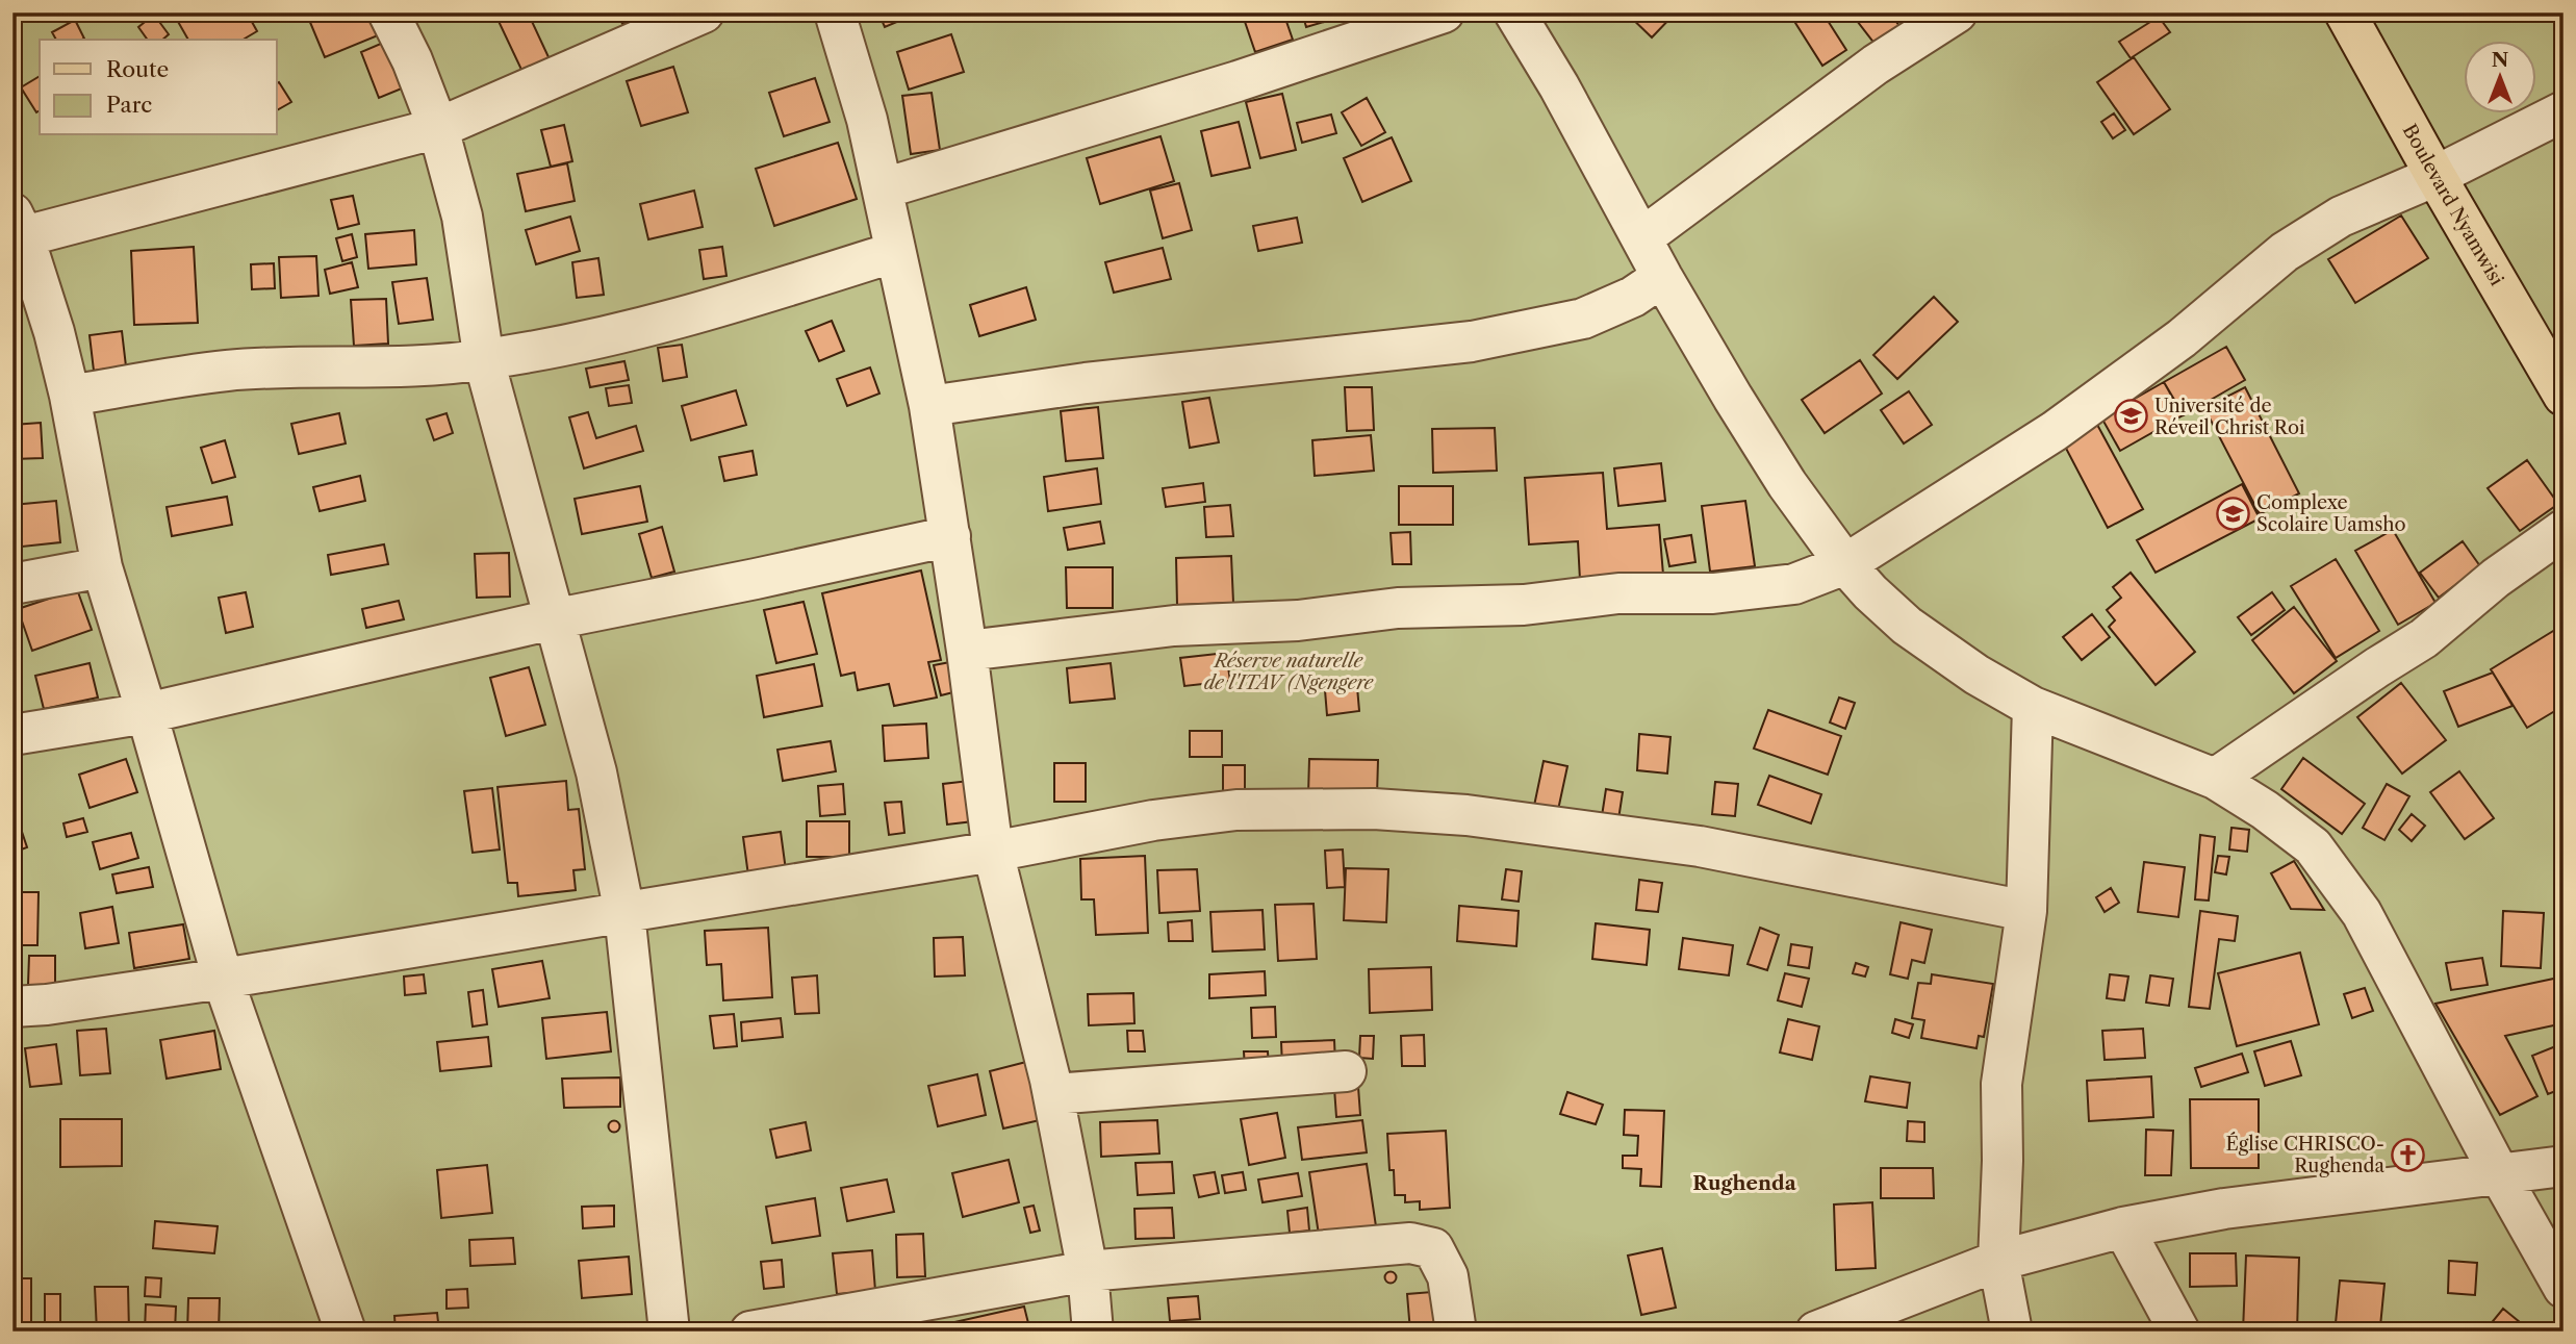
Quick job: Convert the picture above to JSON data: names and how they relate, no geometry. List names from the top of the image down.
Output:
{
  "streets": {
    "main road": ["Boulevard Nyamwisi"]
  },
  "districts": ["Rughenda"],
  "parks": ["Réserve naturelle de l'ITAV (Ngengere"],
  "places": {
    "school or university": ["Université de Réveil Christ Roi", "Complexe Scolaire Uamsho"],
    "church": ["Église CHRISCO- Rughenda"]
  },
  "legend": ["Route", "Parc"],
  "north": "top"
}
